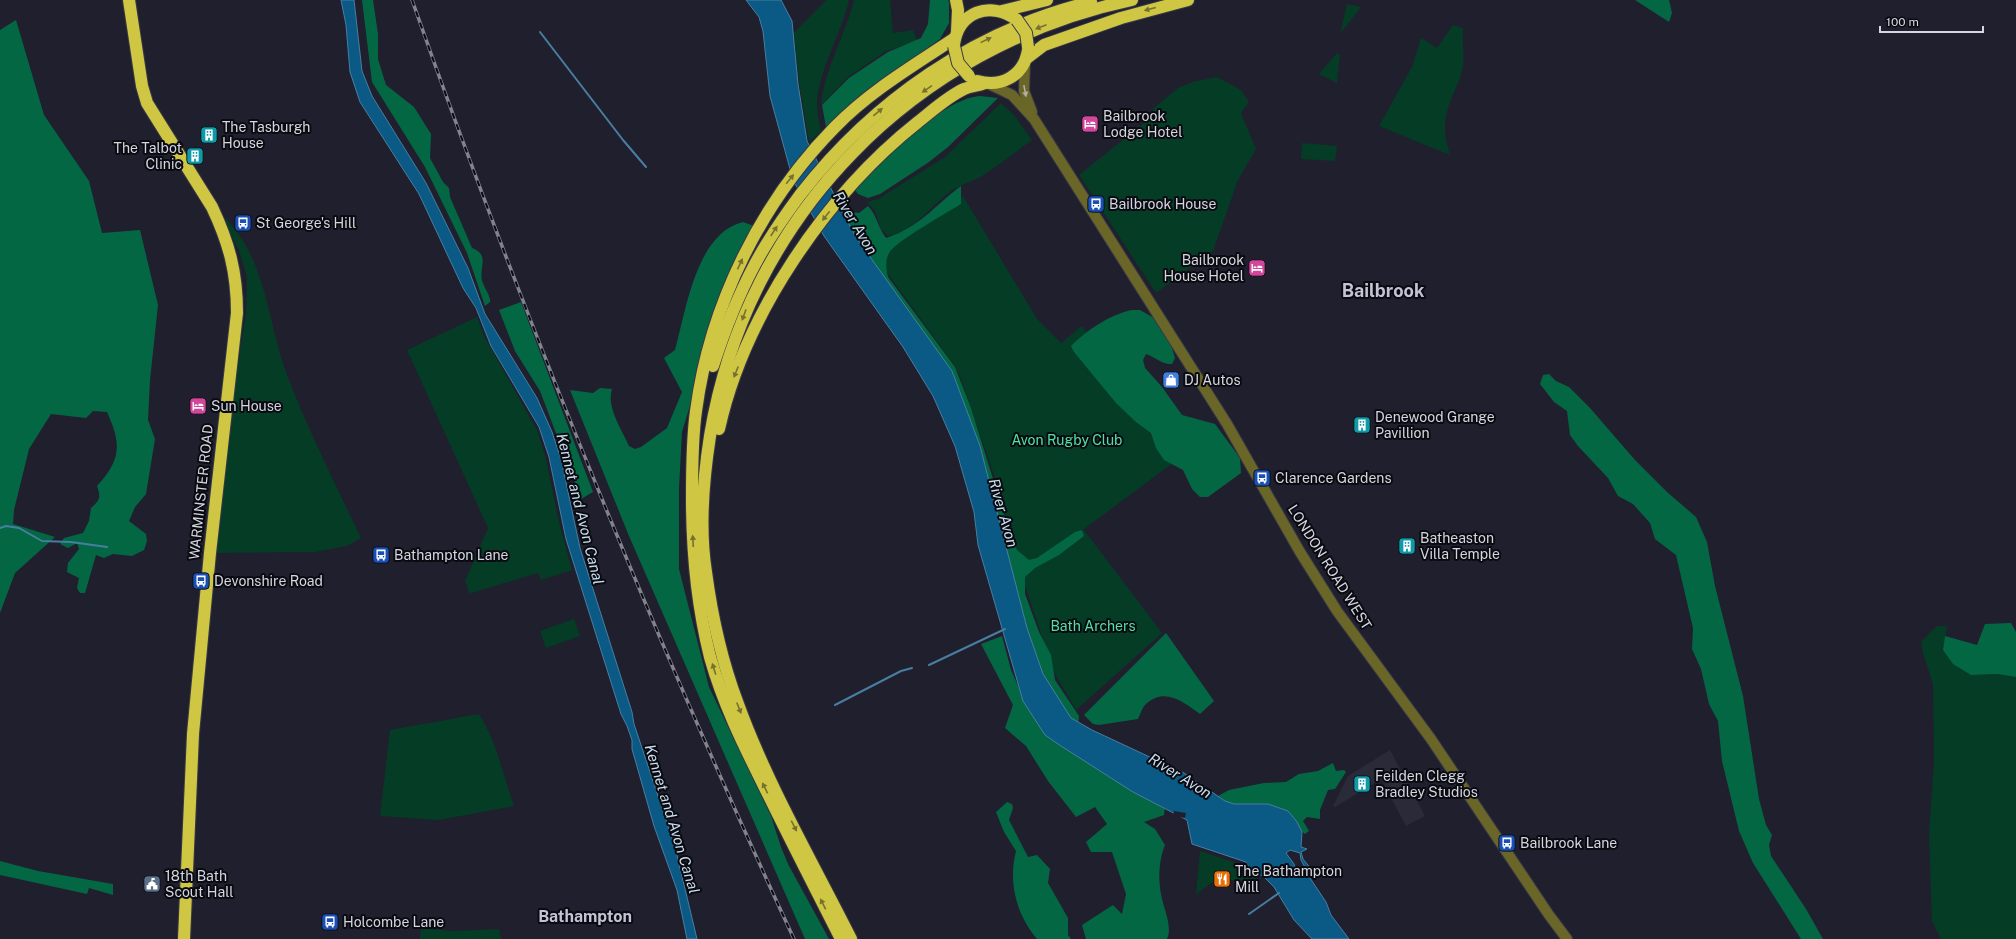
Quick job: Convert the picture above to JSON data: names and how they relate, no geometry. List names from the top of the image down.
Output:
{
  "streets": {
    "highway": ["WARMINSTER ROAD"],
    "street": ["LONDON ROAD WEST"]
  },
  "districts": ["Bailbrook", "Bathampton"],
  "water": ["River Avon", "Kennet and Avon Canal"],
  "parks": ["Avon Rugby Club", "Bath Archers"],
  "places": {
    "hotel": ["Bailbrook Lodge Hotel", "Bailbrook House Hotel", "Sun House"],
    "building": [
      "The Tasburgh House",
      "The Talbot Clinic",
      "Denewood Grange Pavillion",
      "Batheaston Villa Temple",
      "Feilden Clegg Bradley Studios"
    ],
    "bus stop": [
      "Bailbrook House",
      "St George's Hill",
      "Clarence Gardens",
      "Bathampton Lane",
      "Devonshire Road",
      "Bailbrook Lane",
      "Holcombe Lane"
    ],
    "shop": ["DJ Autos"],
    "restaurant": ["The Bathampton Mill"],
    "public building": ["18th Bath Scout Hall"]
  },
  "scale_bar": "100 m"
}
